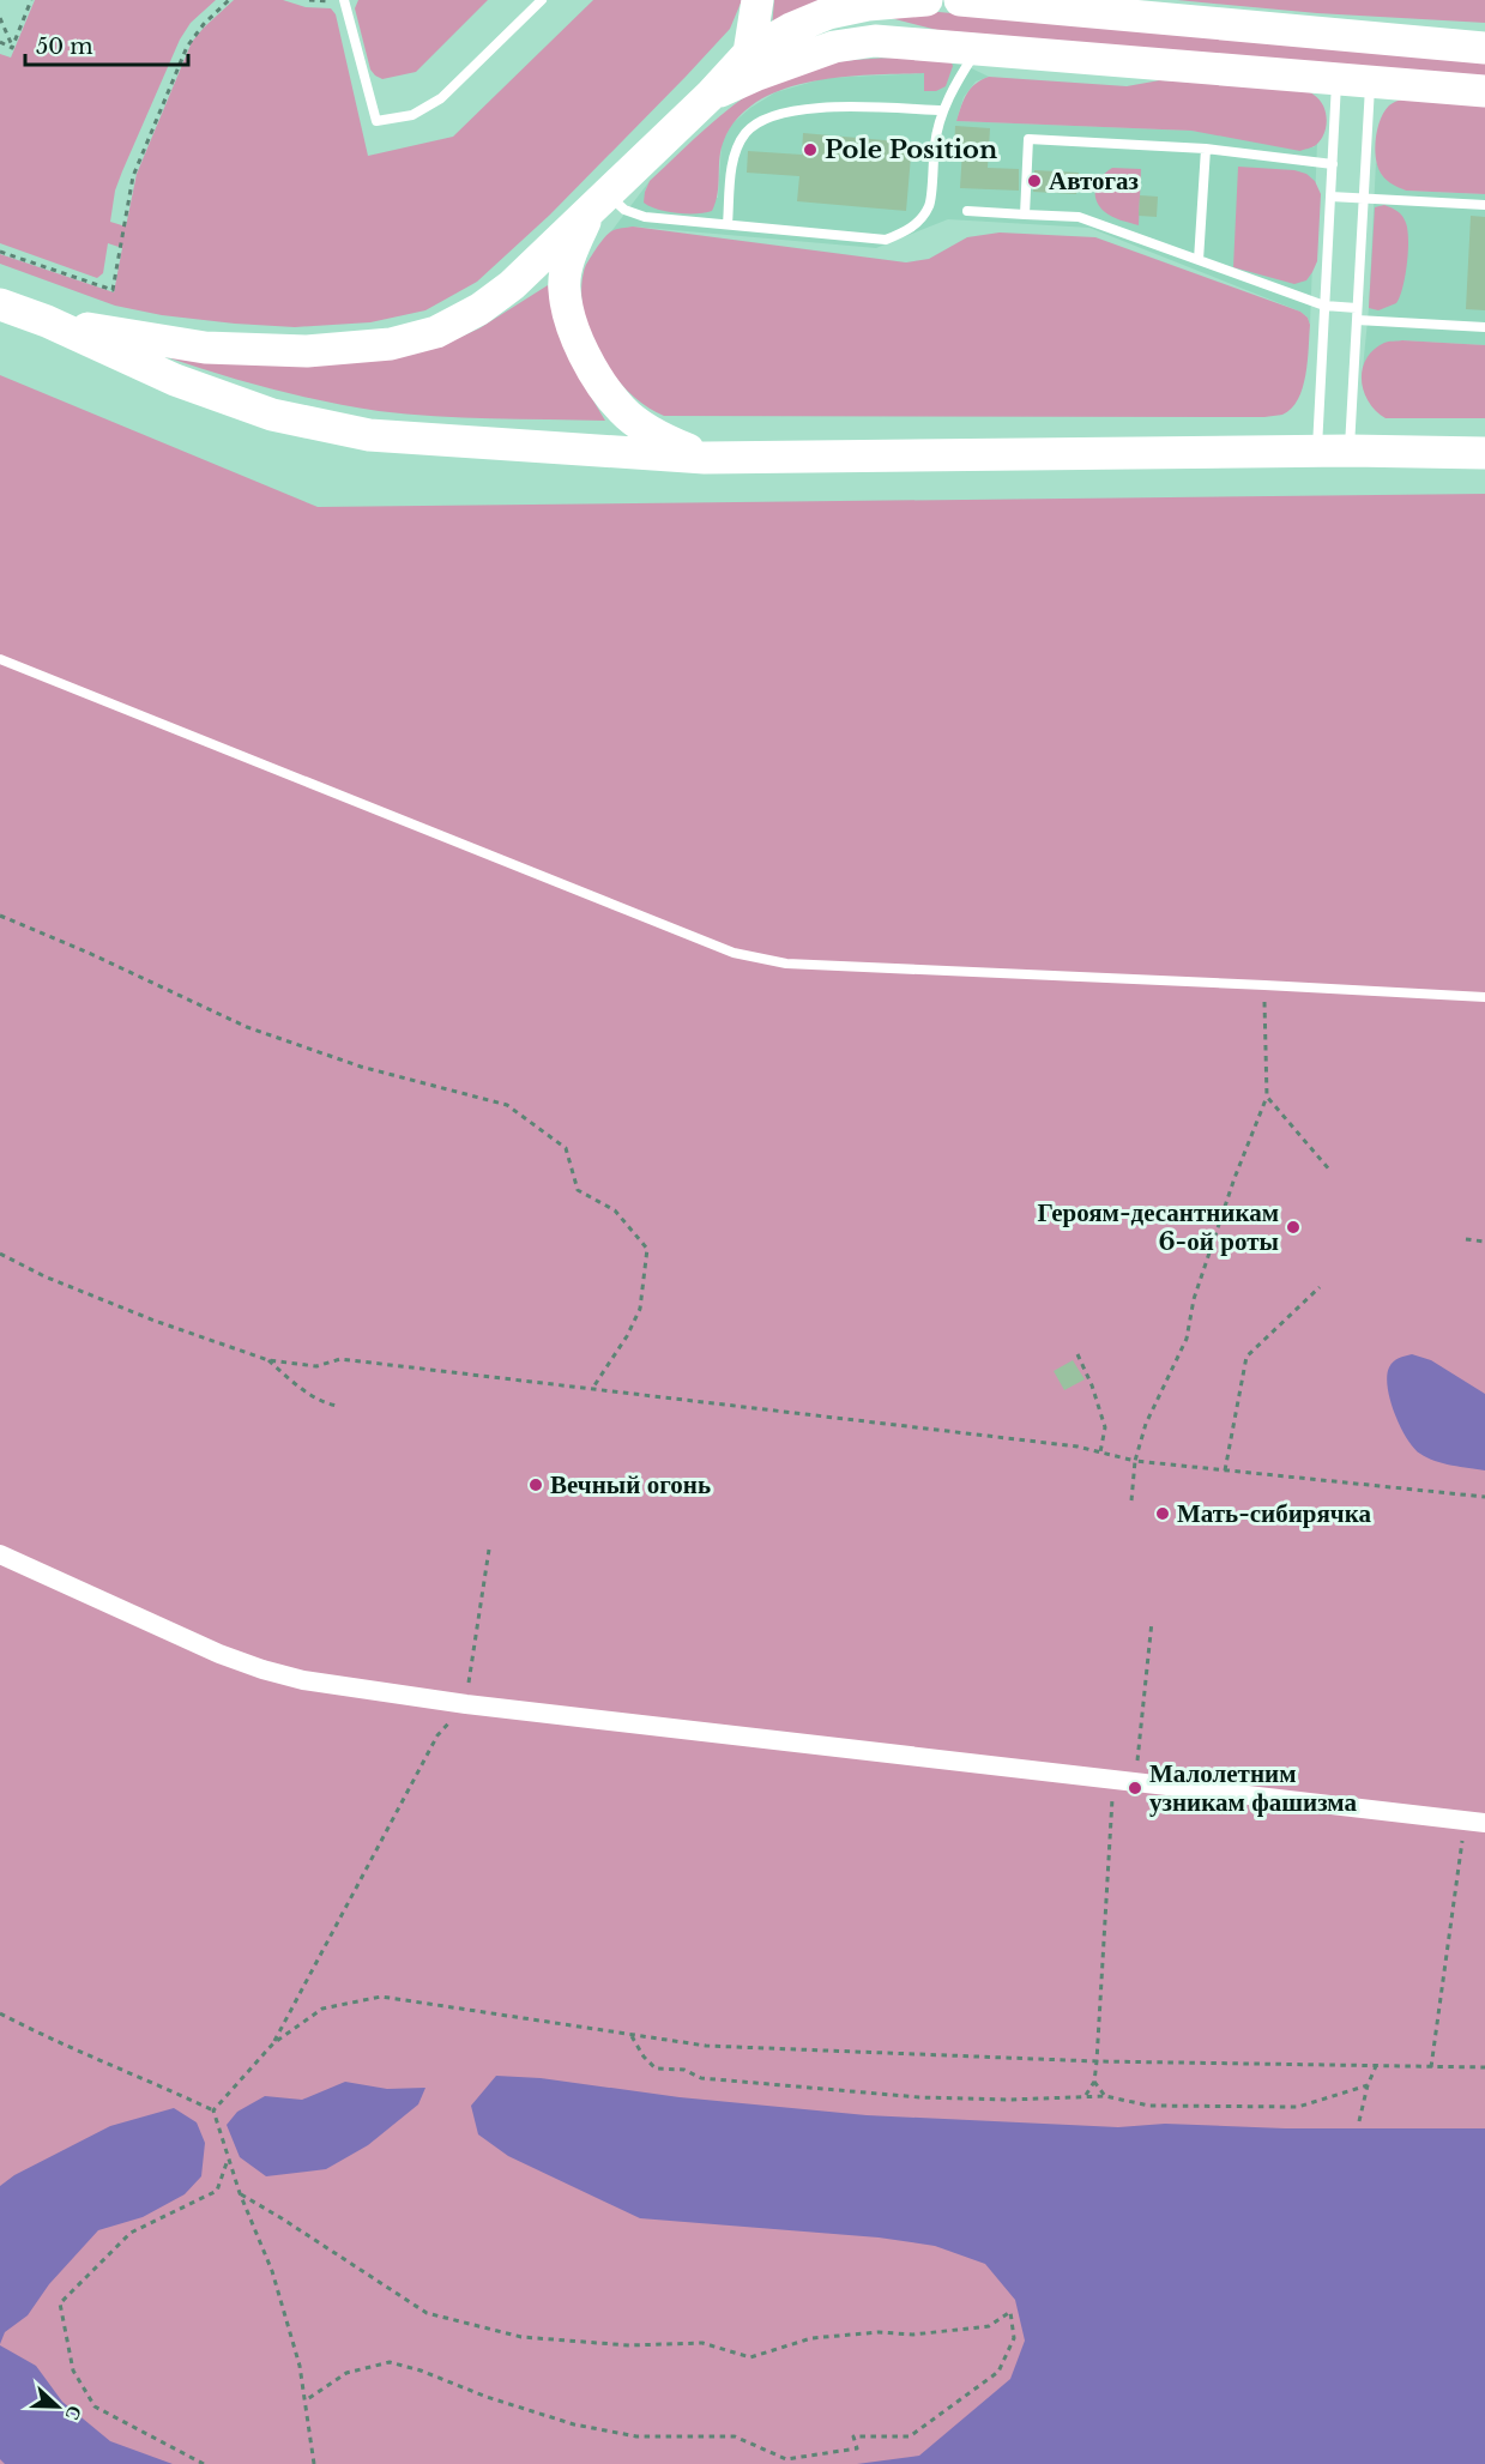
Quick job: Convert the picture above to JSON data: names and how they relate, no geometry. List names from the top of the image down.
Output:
{
  "places": [
    "Pole Position",
    "Автогаз",
    "Героям-десантникам 6-ой роты",
    "Вечный огонь",
    "Мать-сибирячка",
    "Малолетним узникам фашизма"
  ],
  "scale_bar": "50 m",
  "north": "right"
}
